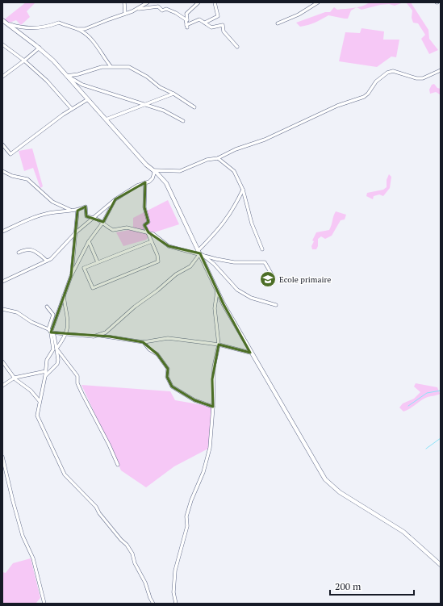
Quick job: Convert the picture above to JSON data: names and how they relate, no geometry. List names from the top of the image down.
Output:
{
  "places": {
    "school or university": ["Ecole primaire"]
  },
  "scale_bar": "200 m"
}
